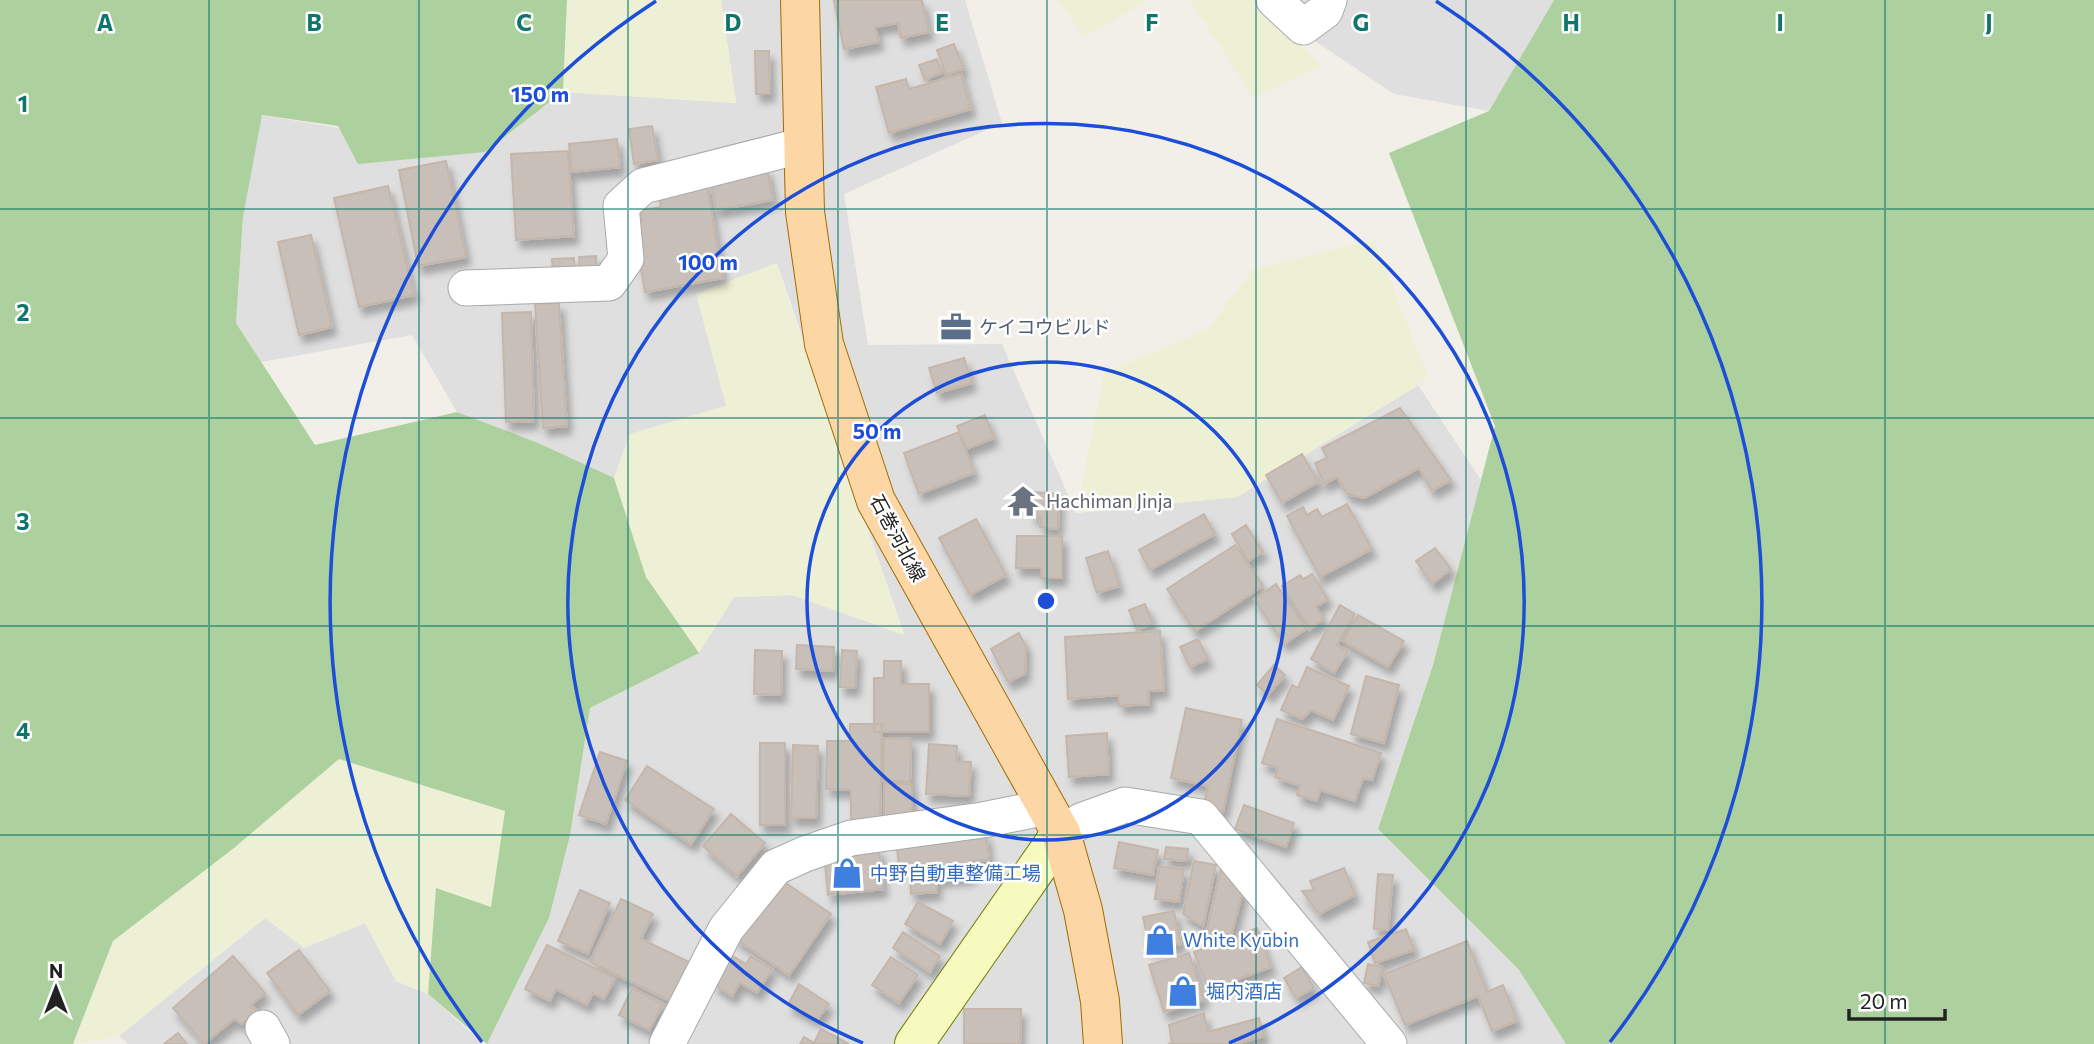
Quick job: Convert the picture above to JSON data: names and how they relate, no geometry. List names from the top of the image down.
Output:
{
  "streets": {
    "main road": ["石巻河北線"]
  },
  "places": {
    "office": ["ケイコウビルド"],
    "temple": ["Hachiman Jinja"],
    "shop": ["中野自動車整備工場", "White Kyūbin", "堀内酒店"]
  },
  "scale_bar": "20 m",
  "north": "top",
  "grid": {
    "columns": [
      "A",
      "B",
      "C",
      "D",
      "E",
      "F",
      "G",
      "H",
      "I",
      "J"
    ],
    "rows": [
      "1",
      "2",
      "3",
      "4"
    ]
  },
  "rings": ["150 m", "100 m", "50 m"]
}
